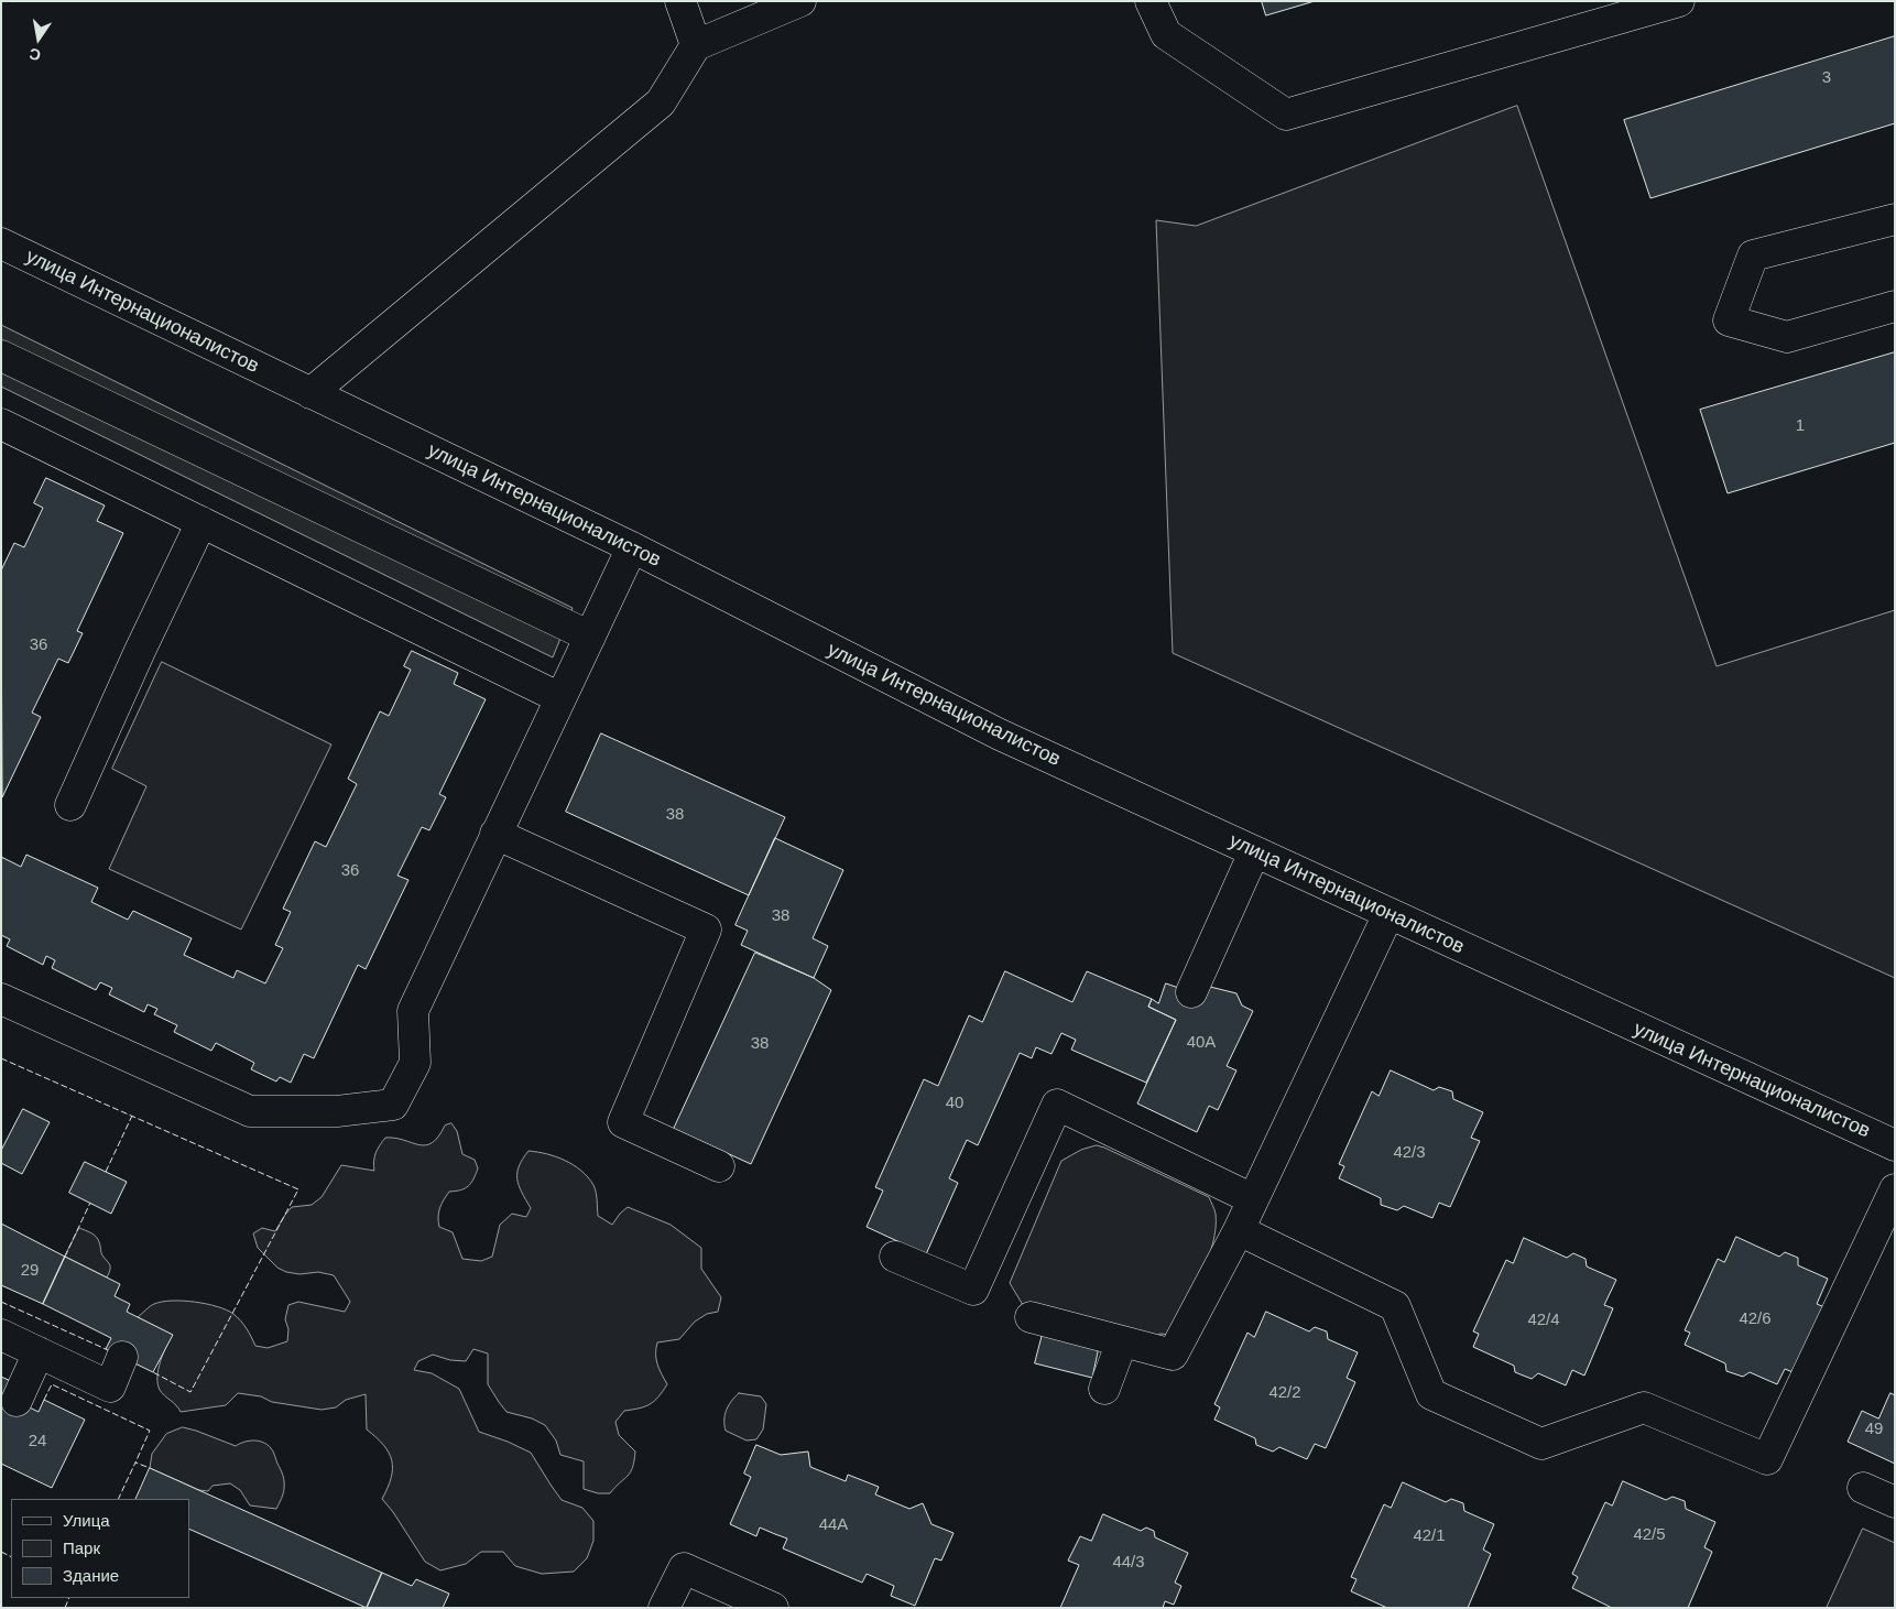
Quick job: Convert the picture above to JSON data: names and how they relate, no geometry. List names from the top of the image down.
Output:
{
  "streets": {
    "street": ["улица Интернационалистов"]
  },
  "house_numbers": [
    "3",
    "1",
    "36",
    "38",
    "36",
    "38",
    "40А",
    "38",
    "40",
    "42/3",
    "29",
    "42/6",
    "42/4",
    "42/2",
    "49",
    "24",
    "44А",
    "42/5",
    "42/1",
    "44/3"
  ],
  "legend": ["Улица", "Парк", "Здание"],
  "north": "bottom"
}
